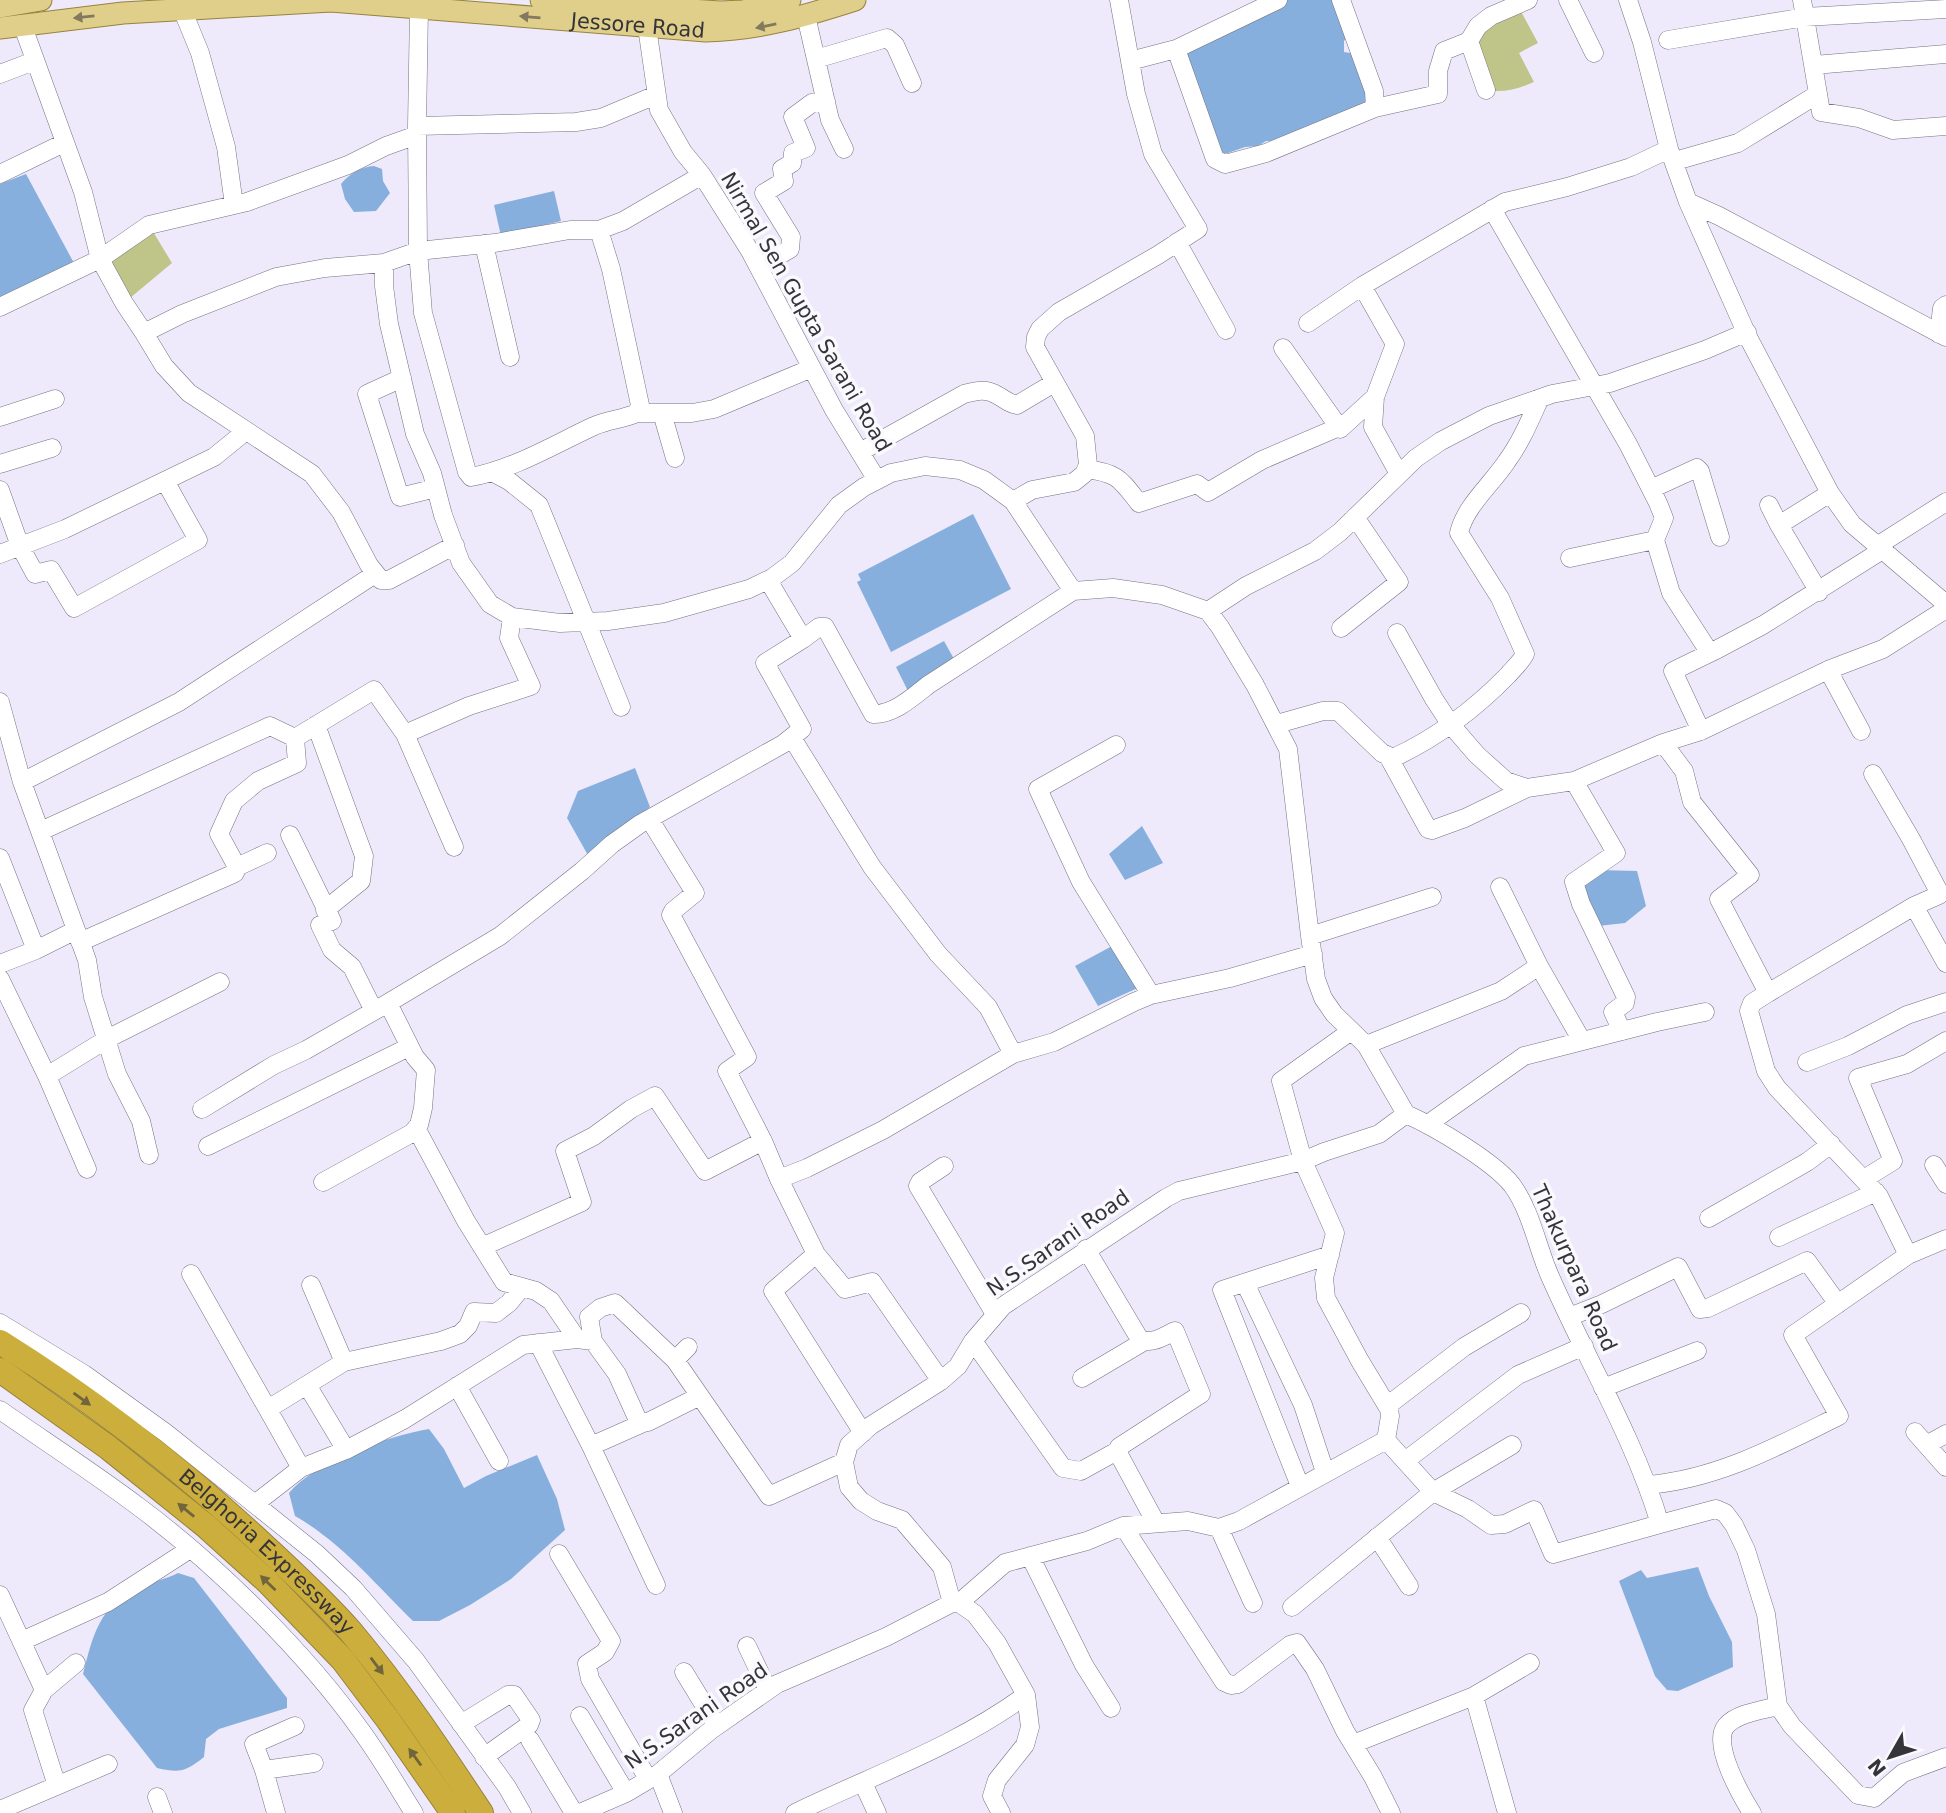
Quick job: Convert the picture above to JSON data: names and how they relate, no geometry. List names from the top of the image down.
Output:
{
  "streets": {
    "highway": ["Belghoria Expressway"],
    "main road": ["Jessore Road"],
    "street": ["Nirmal Sen Gupta Sarani Road", "N.S.Sarani Road", "Thakurpara Road"]
  },
  "crossings": [
    ["Jessore Road", "Nirmal Sen Gupta Sarani Road"],
    ["N.S.Sarani Road", "Thakurpara Road"]
  ],
  "north": "bottom left"
}
